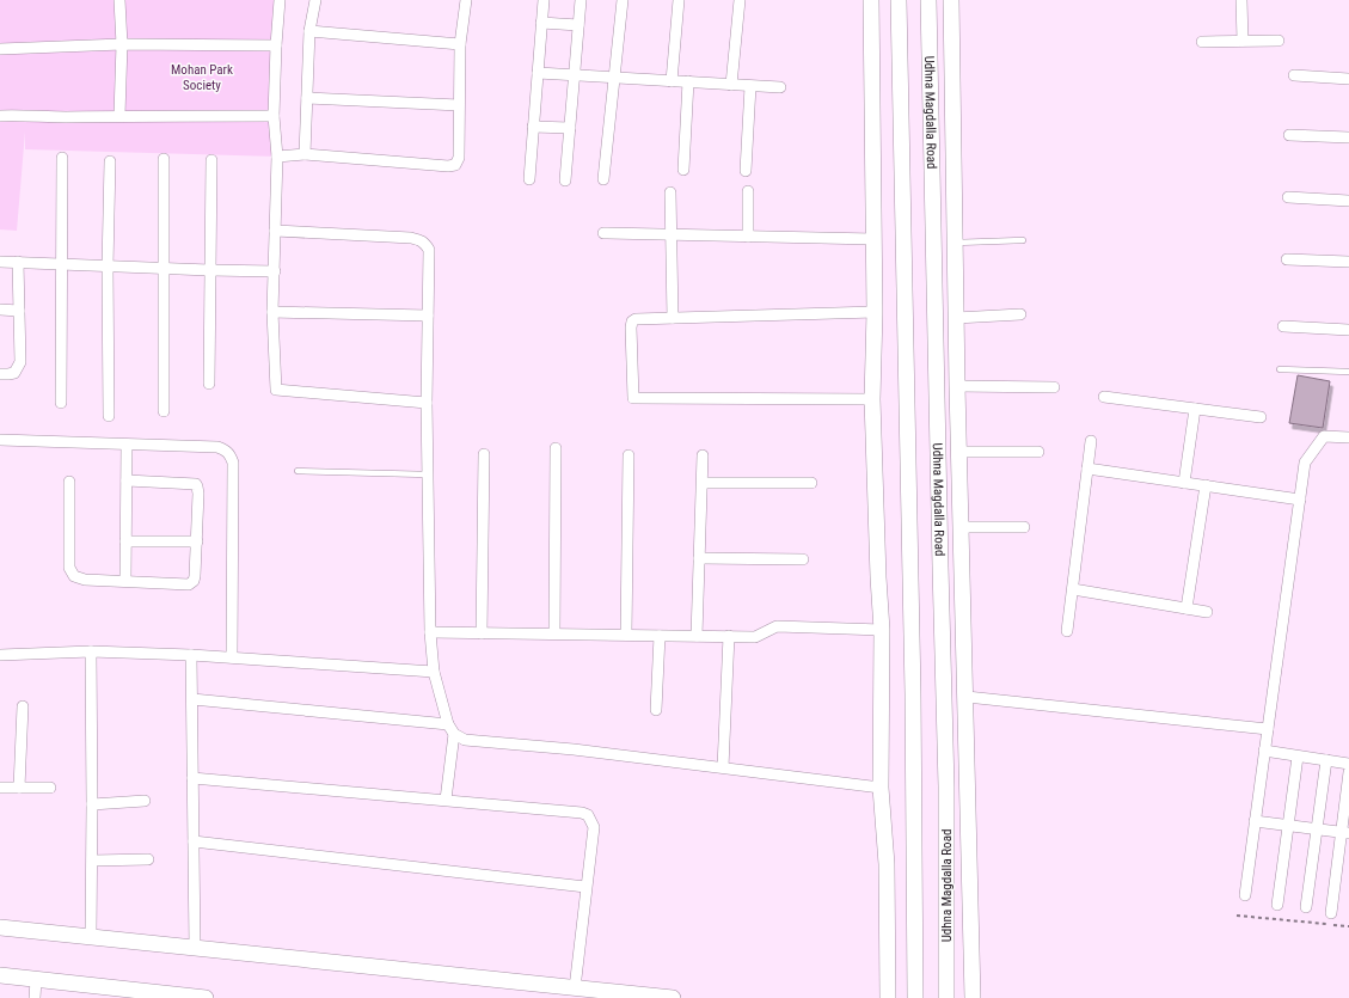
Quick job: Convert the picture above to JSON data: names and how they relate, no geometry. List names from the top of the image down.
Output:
{
  "streets": {
    "street": ["Udhna Magdalla Road"]
  },
  "parks": ["Mohan Park Society"]
}
